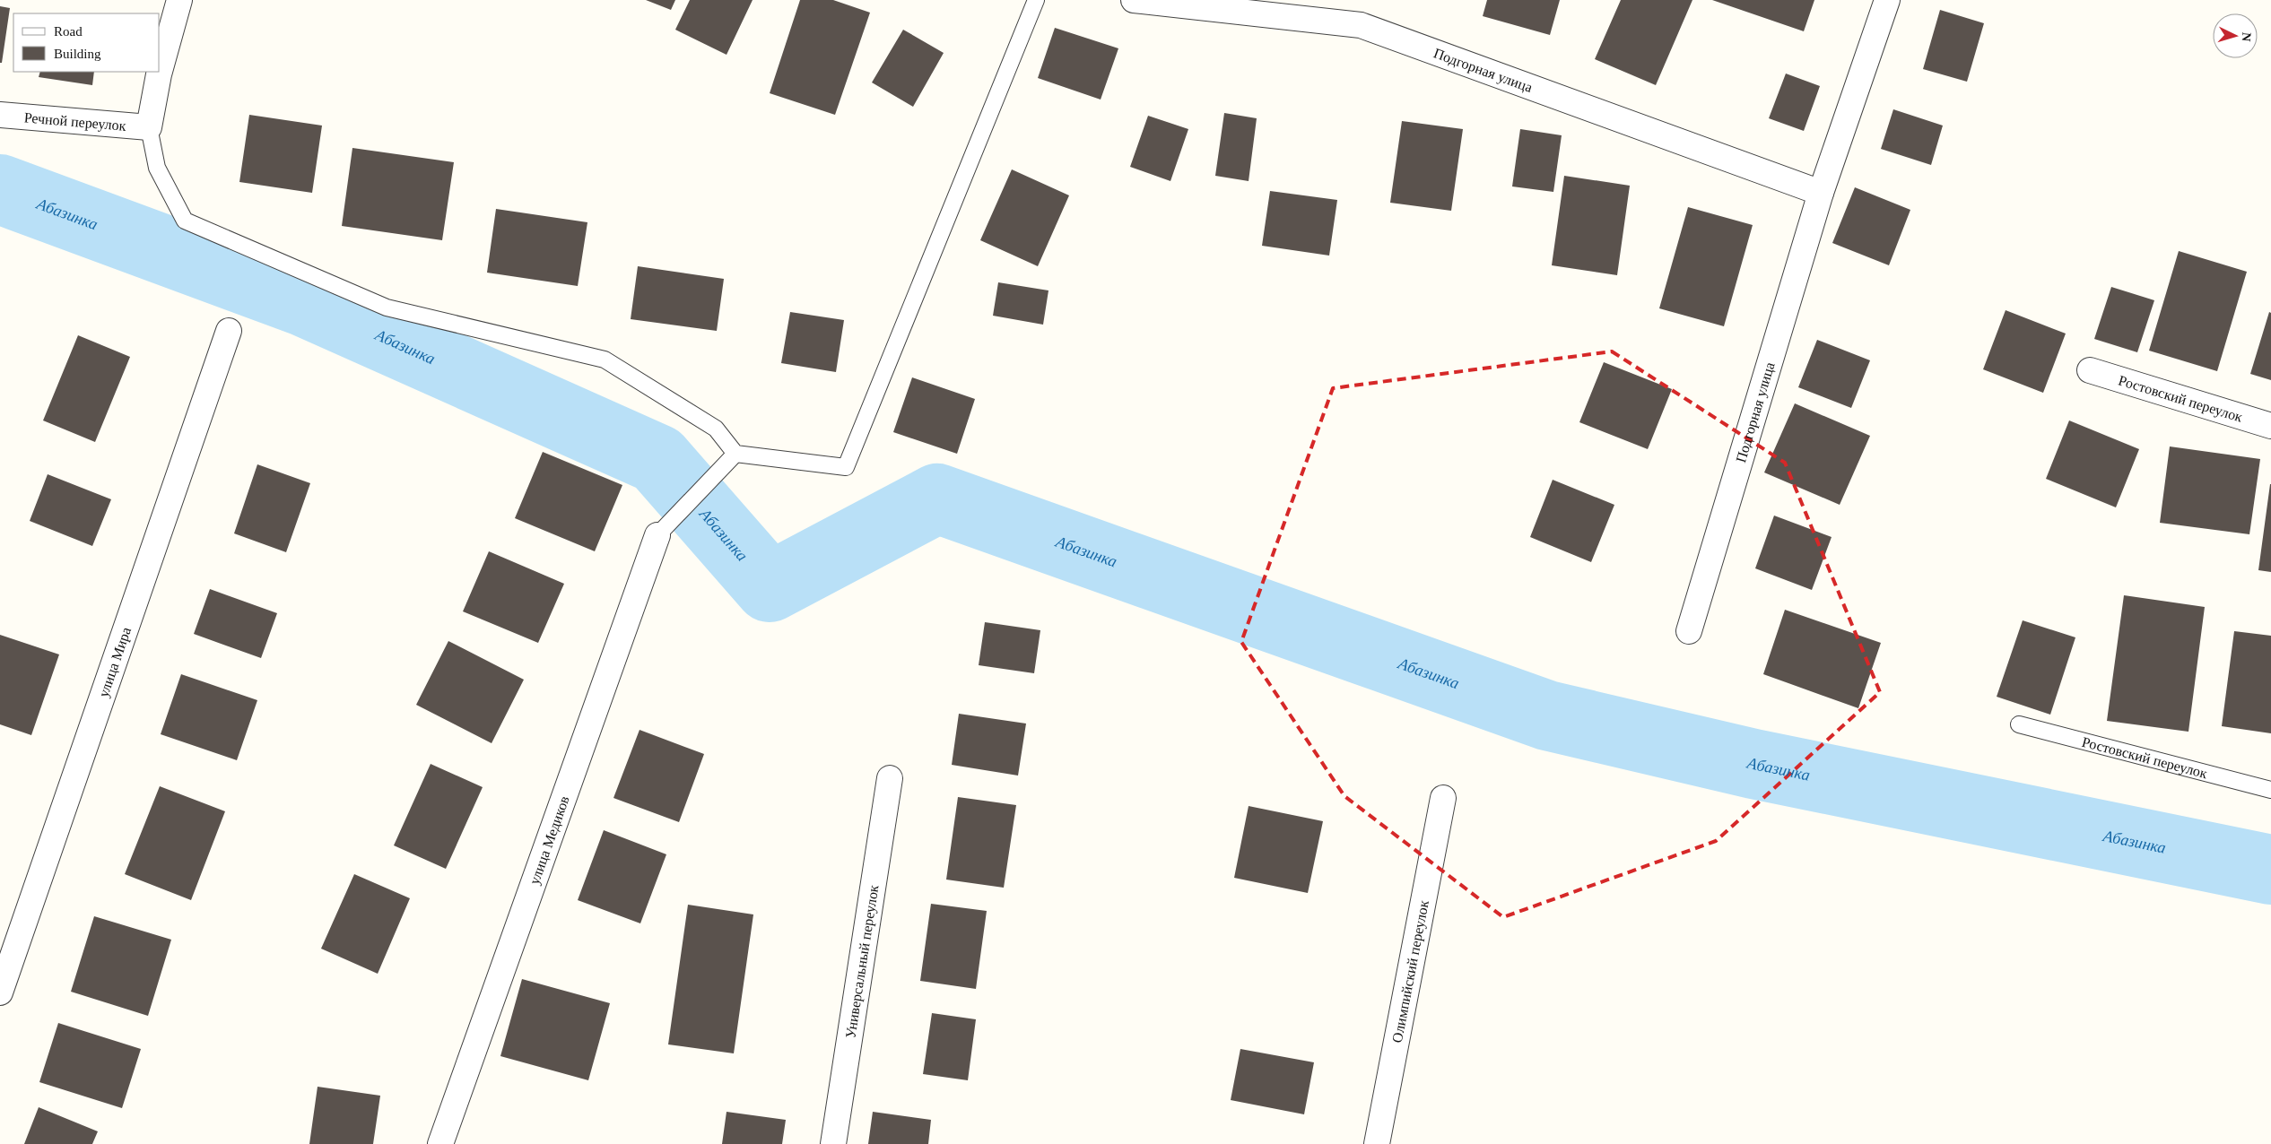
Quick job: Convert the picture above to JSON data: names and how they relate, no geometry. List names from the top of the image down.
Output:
{
  "streets": {
    "street": [
      "Подгорная улица",
      "Речной переулок",
      "Ростовский переулок",
      "улица Мира",
      "улица Медиков",
      "Универсальный переулок",
      "Олимпийский переулок"
    ]
  },
  "water": ["Абазинка"],
  "legend": ["Road", "Building"],
  "north": "right"
}
